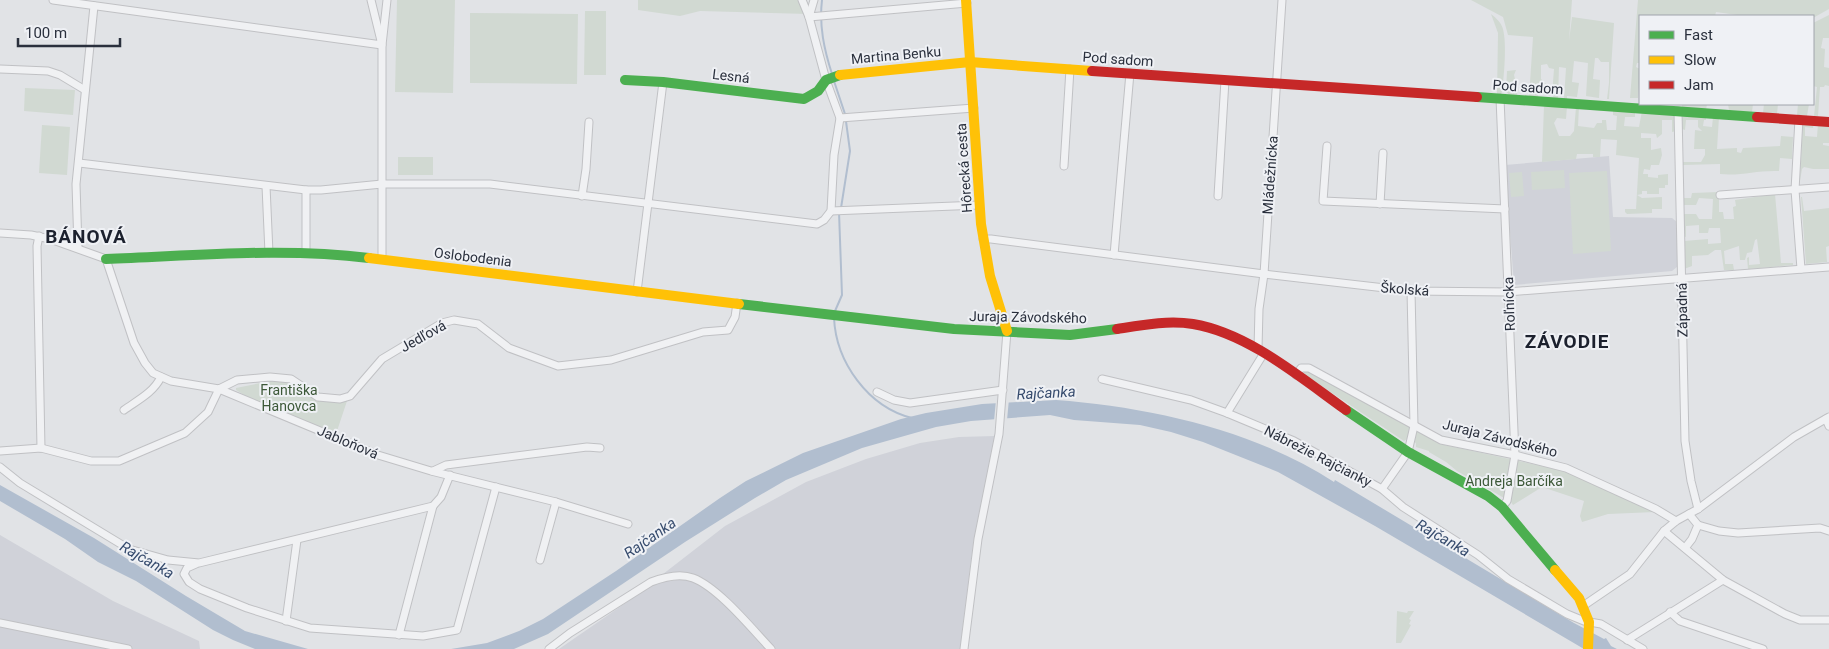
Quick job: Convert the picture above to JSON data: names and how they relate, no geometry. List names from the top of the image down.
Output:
{
  "streets": {
    "street": [
      "Martina Benku",
      "Pod sadom",
      "Lesná",
      "Hôrecká cesta",
      "Mládežnícka",
      "Oslobodenia",
      "Školská",
      "Roľnícka",
      "Západná",
      "Juraja Závodského",
      "Jedľová",
      "Jabloňová",
      "Nábrežie Rajčianky"
    ]
  },
  "crossings": [
    ["Martina Benku", "Pod sadom"],
    ["Martina Benku", "Lesná"],
    ["Martina Benku", "Hôrecká cesta"],
    ["Pod sadom", "Hôrecká cesta"],
    ["Pod sadom", "Mládežnícka"],
    ["Pod sadom", "Roľnícka"],
    ["Pod sadom", "Západná"],
    ["Hôrecká cesta", "Školská"],
    ["Hôrecká cesta", "Juraja Závodského"],
    ["Mládežnícka", "Školská"],
    ["Mládežnícka", "Juraja Závodského"],
    ["Oslobodenia", "Juraja Závodského"],
    ["Oslobodenia", "Jedľová"],
    ["Školská", "Roľnícka"],
    ["Školská", "Západná"],
    ["Roľnícka", "Juraja Závodského"],
    ["Juraja Závodského", "Nábrežie Rajčianky"],
    ["Jedľová", "Jabloňová"]
  ],
  "districts": ["BÁNOVÁ", "ZÁVODIE"],
  "water": ["Rajčanka"],
  "parks": ["Františka Hanovca", "Andreja Barčíka"],
  "legend": ["Fast", "Slow", "Jam"],
  "scale_bar": "100 m"
}
